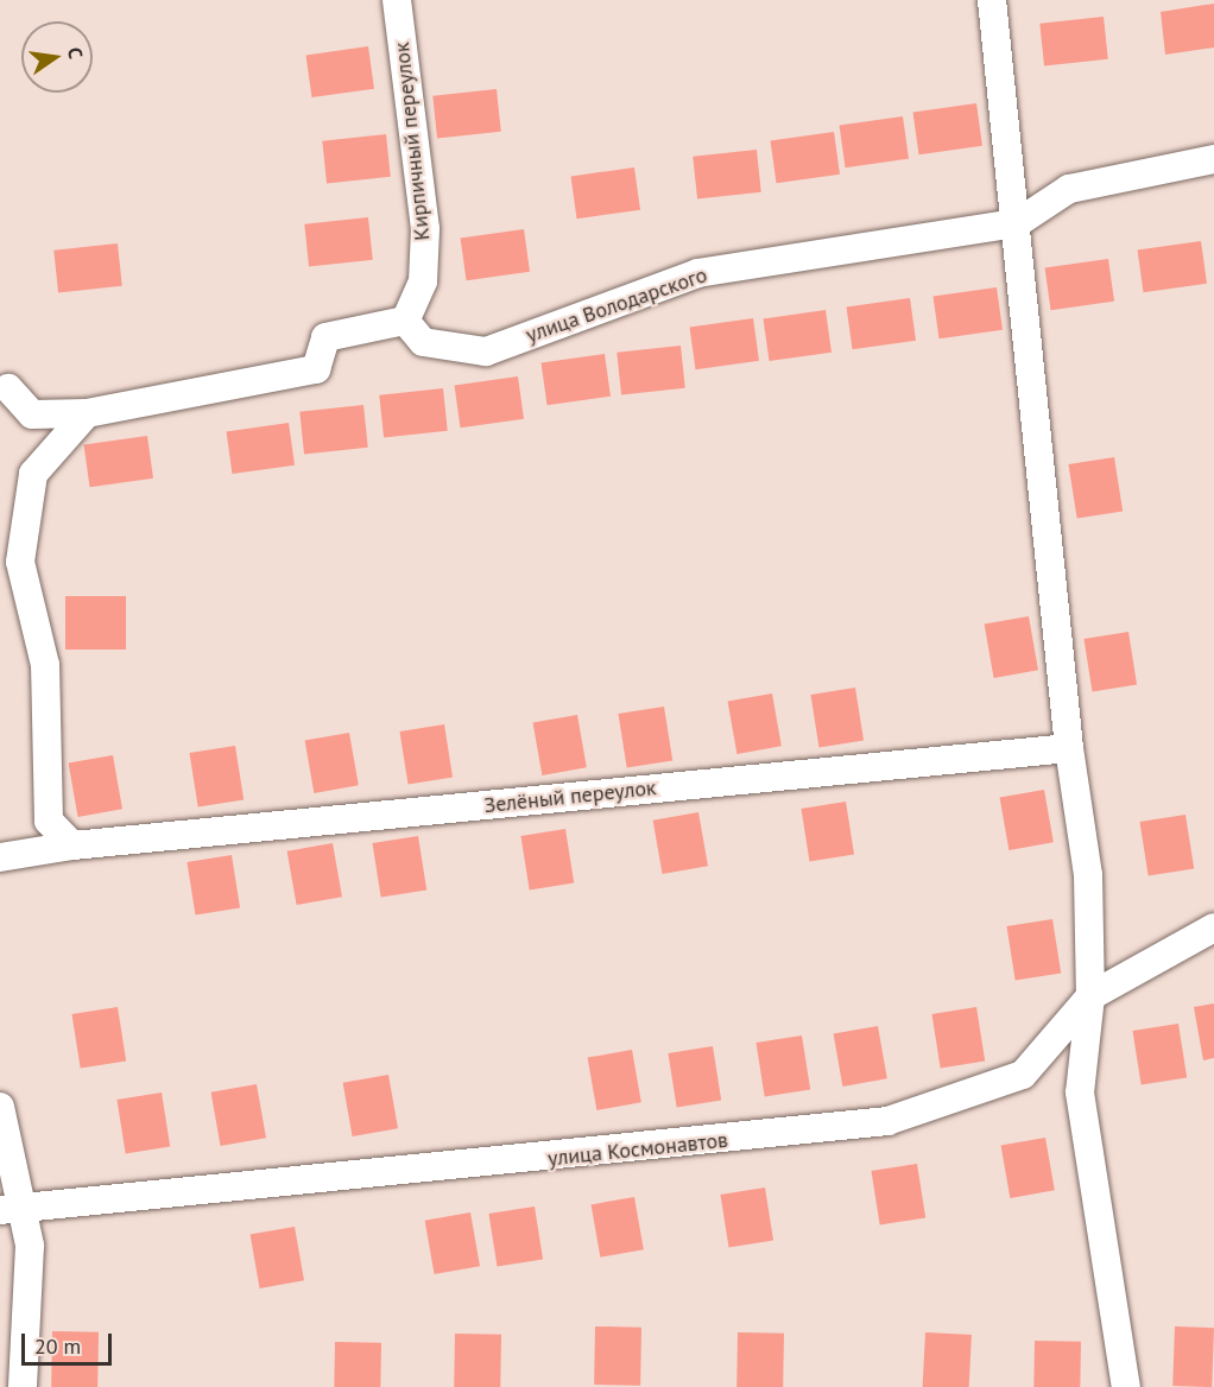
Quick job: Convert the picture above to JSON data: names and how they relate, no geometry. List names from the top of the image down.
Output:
{
  "streets": {
    "street": [
      "Кирпичный переулок",
      "улица Володарского",
      "Зелёный переулок",
      "улица Космонавтов"
    ]
  },
  "crossings": [
    ["Кирпичный переулок", "улица Володарского"]
  ],
  "scale_bar": "20 m",
  "north": "right"
}
